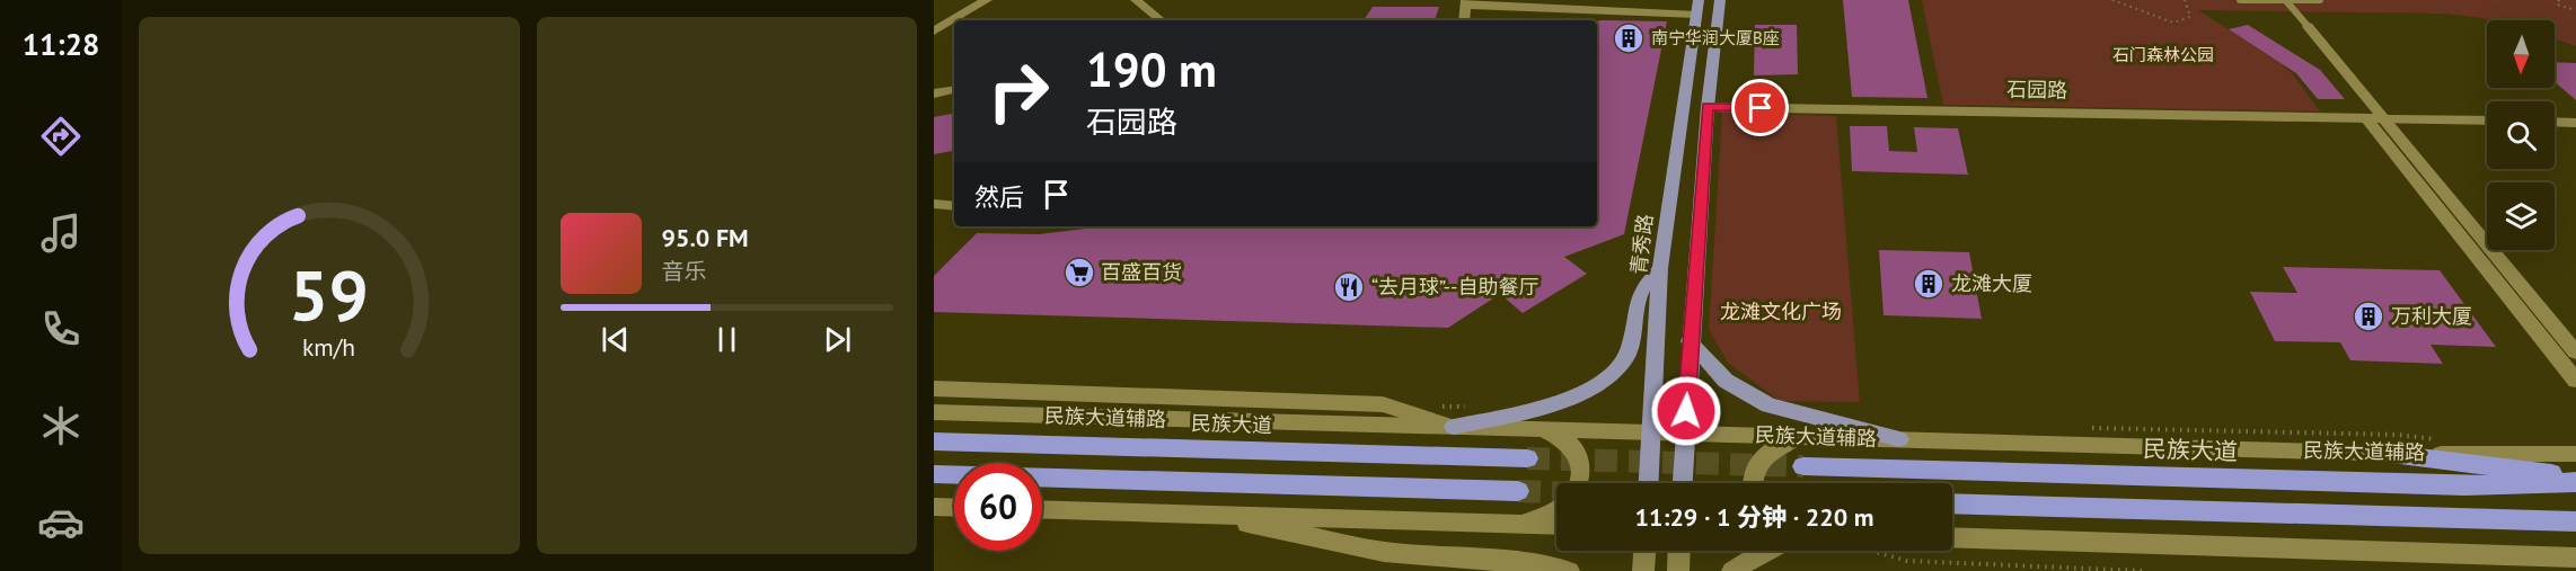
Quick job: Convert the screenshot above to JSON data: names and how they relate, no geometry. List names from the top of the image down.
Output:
{
  "streets": {
    "highway": ["民族大道"],
    "main road": ["青秀路"],
    "street": ["石园路", "民族大道辅路"]
  },
  "crossings": [
    ["青秀路", "民族大道辅路"]
  ],
  "parks": ["石门森林公园", "龙滩文化广场"],
  "places": {
    "building": ["南宁华润大厦B座", "龙滩大厦", "万利大厦"],
    "supermarket": ["百盛百货"],
    "restaurant": ["“去月球”--自助餐厅"]
  },
  "north": "bottom",
  "page": {
    "tabs": "11:28",
    "turn": ["190 m", "石园路"],
    "then": "然后",
    "song": ["95.0 FM", "音乐"],
    "limit": "60",
    "trip": "11:29 · 1 分钟 · 220 m",
    "gauge": ["59", "km/h"]
  }
}
